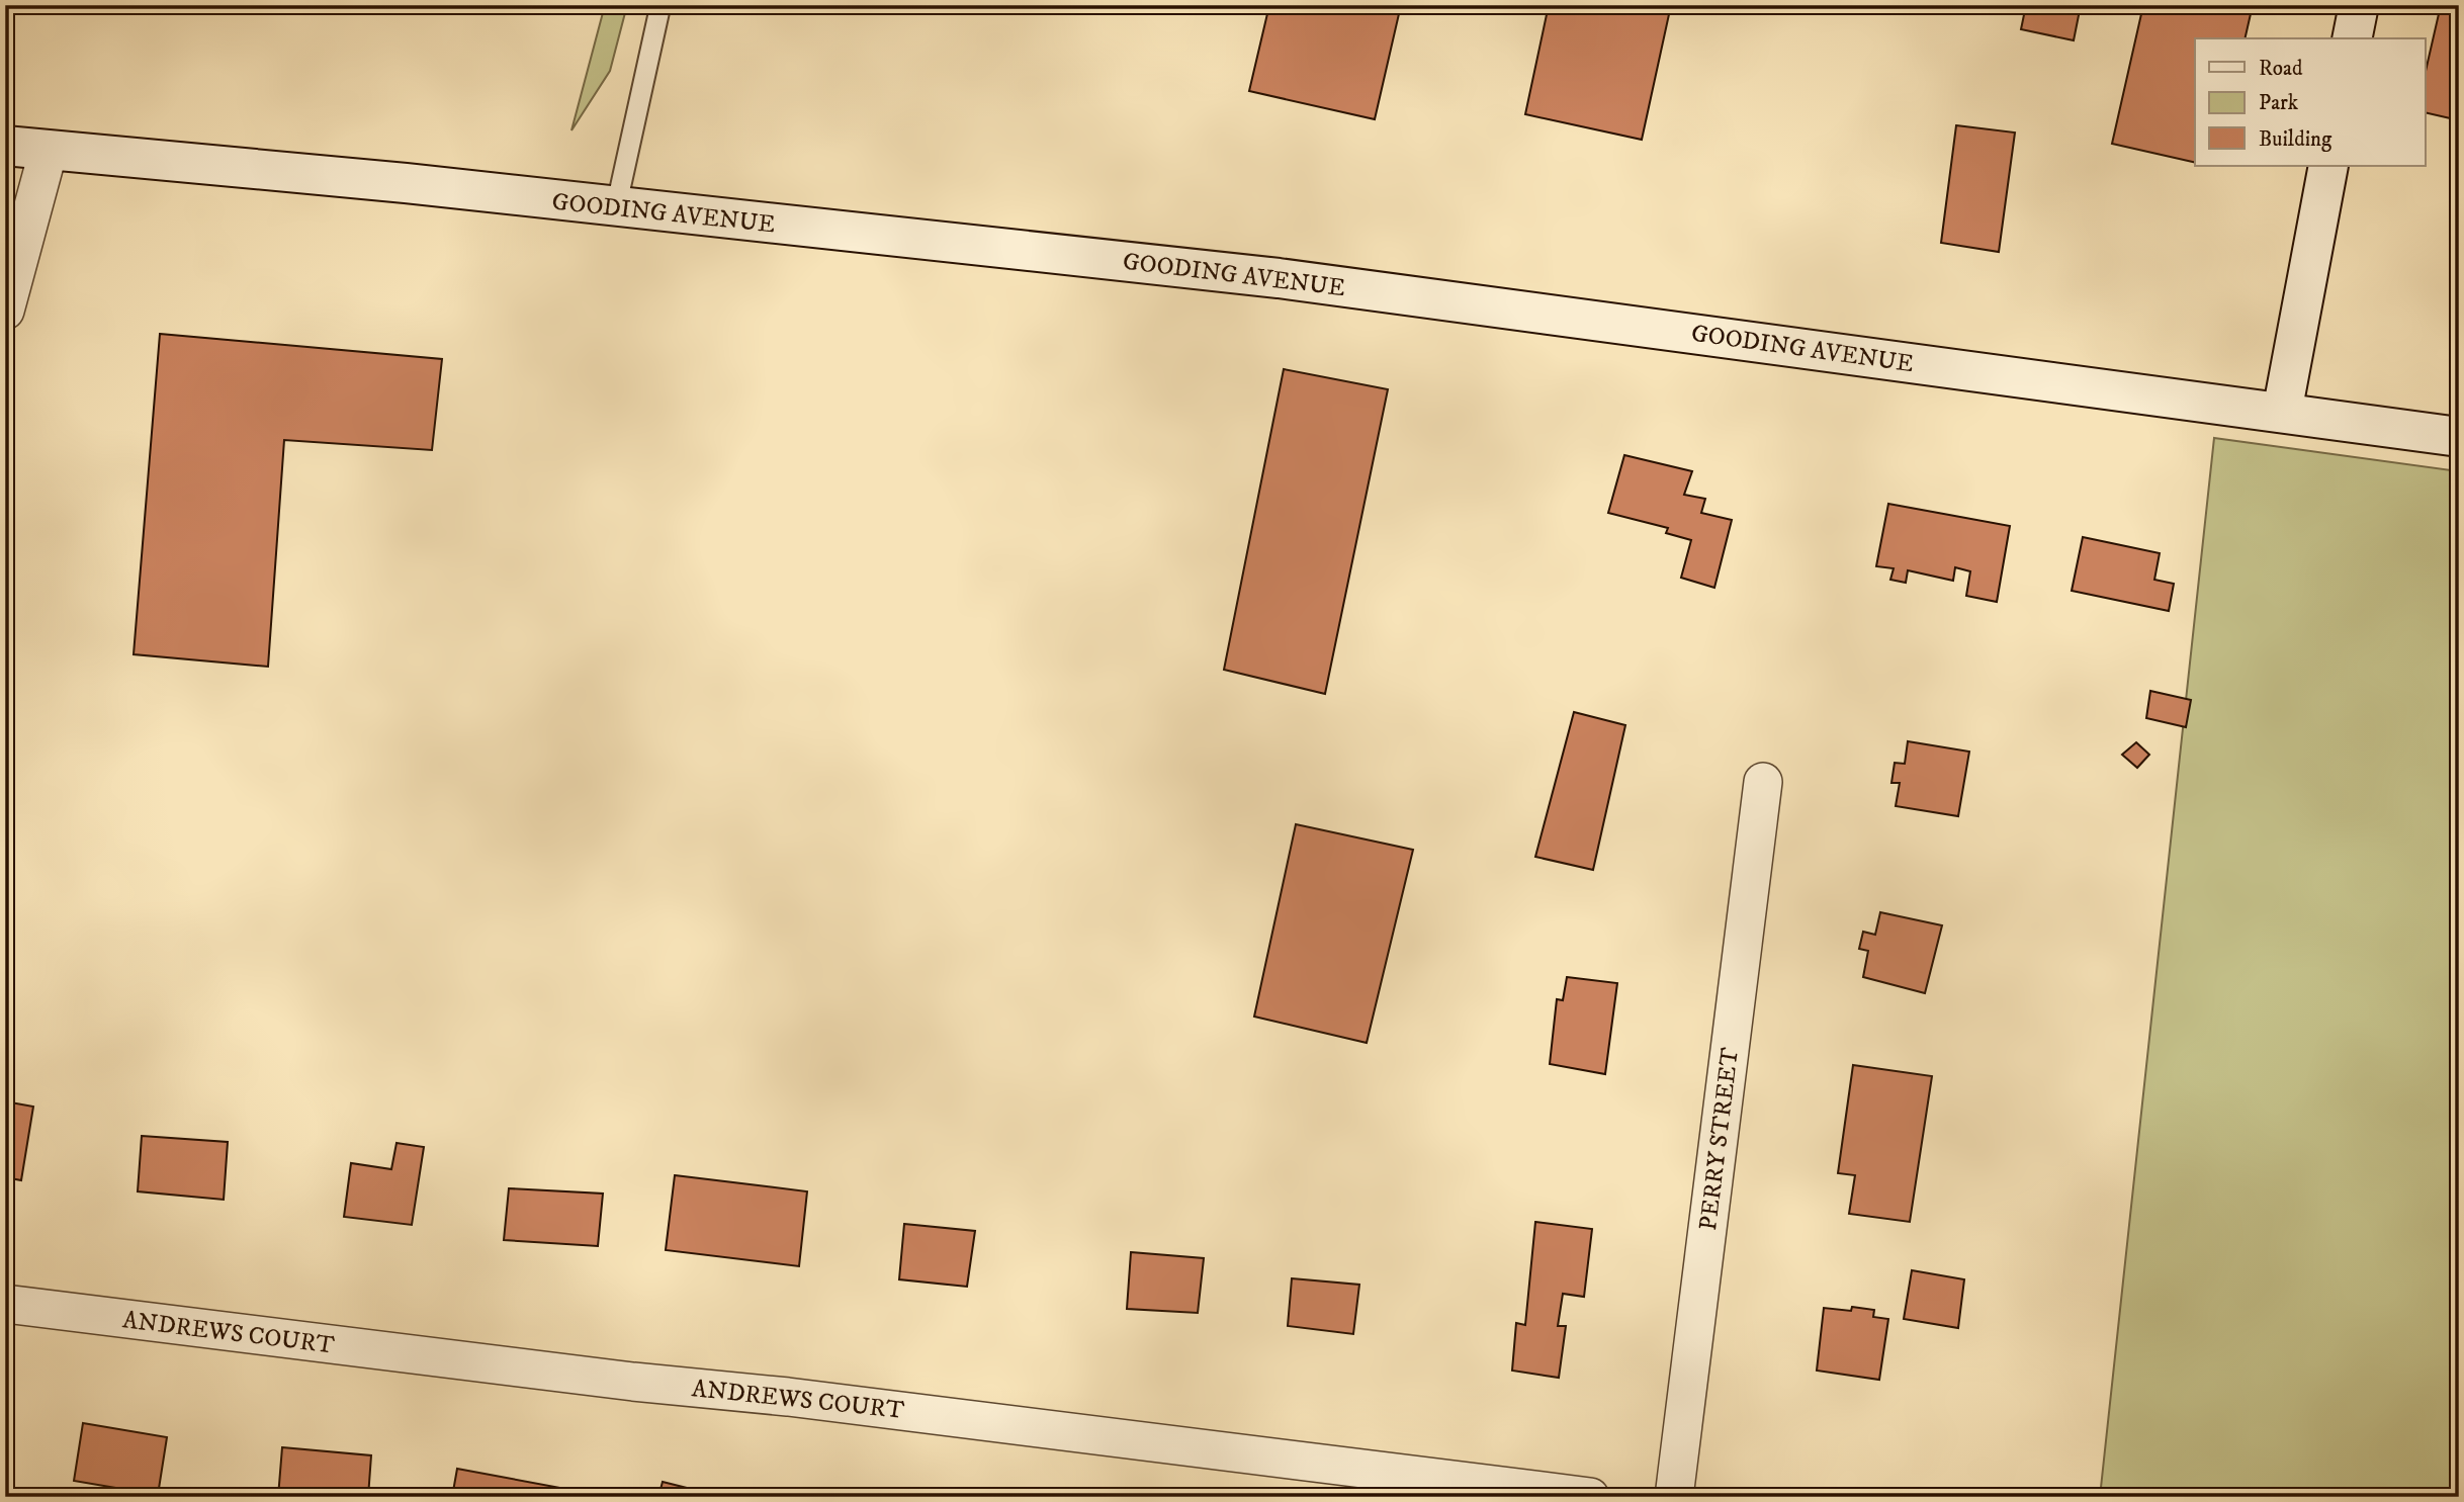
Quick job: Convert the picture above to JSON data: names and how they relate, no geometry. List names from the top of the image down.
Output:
{
  "streets": {
    "main road": ["GOODING AVENUE"],
    "street": ["PERRY STREET", "ANDREWS COURT"]
  },
  "legend": ["Road", "Park", "Building"]
}
